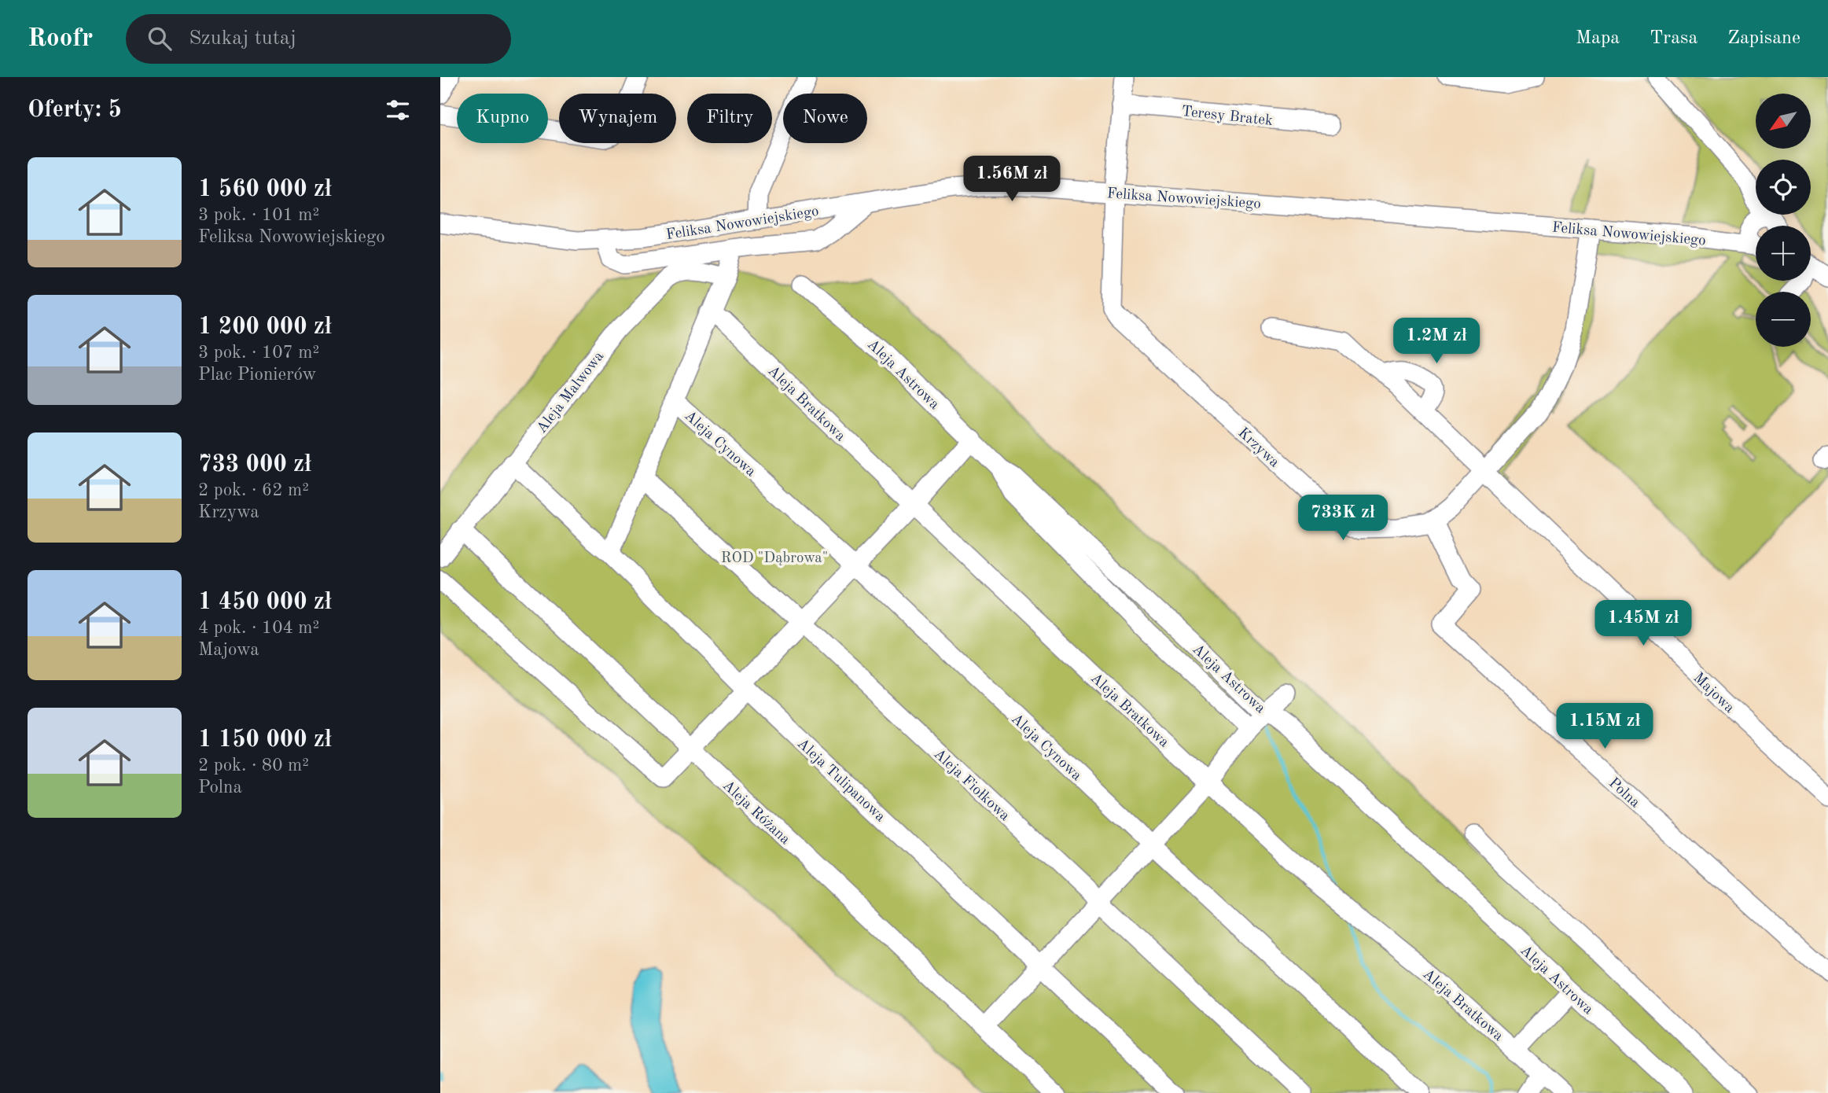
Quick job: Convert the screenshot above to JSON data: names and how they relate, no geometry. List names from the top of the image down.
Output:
{
  "streets": {
    "street": [
      "Teresy Bratek",
      "Feliksa Nowowiejskiego",
      "Aleja Astrowa",
      "Aleja Malwowa",
      "Aleja Bratkowa",
      "Aleja Cynowa",
      "Krzywa",
      "Majowa",
      "Aleja Tulipanowa",
      "Aleja Fiołkowa",
      "Polna",
      "Aleja Różana"
    ]
  },
  "crossings": [
    ["Feliksa Nowowiejskiego", "Krzywa"],
    ["Aleja Malwowa", "Aleja Tulipanowa"],
    ["Aleja Malwowa", "Aleja Różana"],
    ["Krzywa", "Majowa"],
    ["Krzywa", "Polna"]
  ],
  "parks": ["ROD \"Dąbrowa\""],
  "north": "bottom left",
  "page": {
    "header": "Roofr",
    "search": "Szukaj tutaj",
    "nav": ["Mapa", "Trasa", "Zapisane"],
    "heading": "Oferty: 5",
    "map_buttons": ["+", "−"],
    "chip": [
      "Kupno",
      "Wynajem",
      "Filtry",
      "Nowe"
    ],
    "list": [
      {
        "name": "1 560 000 zł",
        "note": "3 pok. · 101 m² · Feliksa Nowowiejskiego"
      },
      {
        "name": "1 200 000 zł",
        "note": "3 pok. · 107 m² · Plac Pionierów"
      },
      {
        "name": "733 000 zł",
        "note": "2 pok. · 62 m² · Krzywa"
      },
      {
        "name": "1 450 000 zł",
        "note": "4 pok. · 104 m² · Majowa"
      },
      {
        "name": "1 150 000 zł",
        "note": "2 pok. · 80 m² · Polna"
      }
    ],
    "price": [
      "1.56M zł",
      "1.2M zł",
      "733K zł",
      "1.45M zł",
      "1.15M zł"
    ]
  }
}
